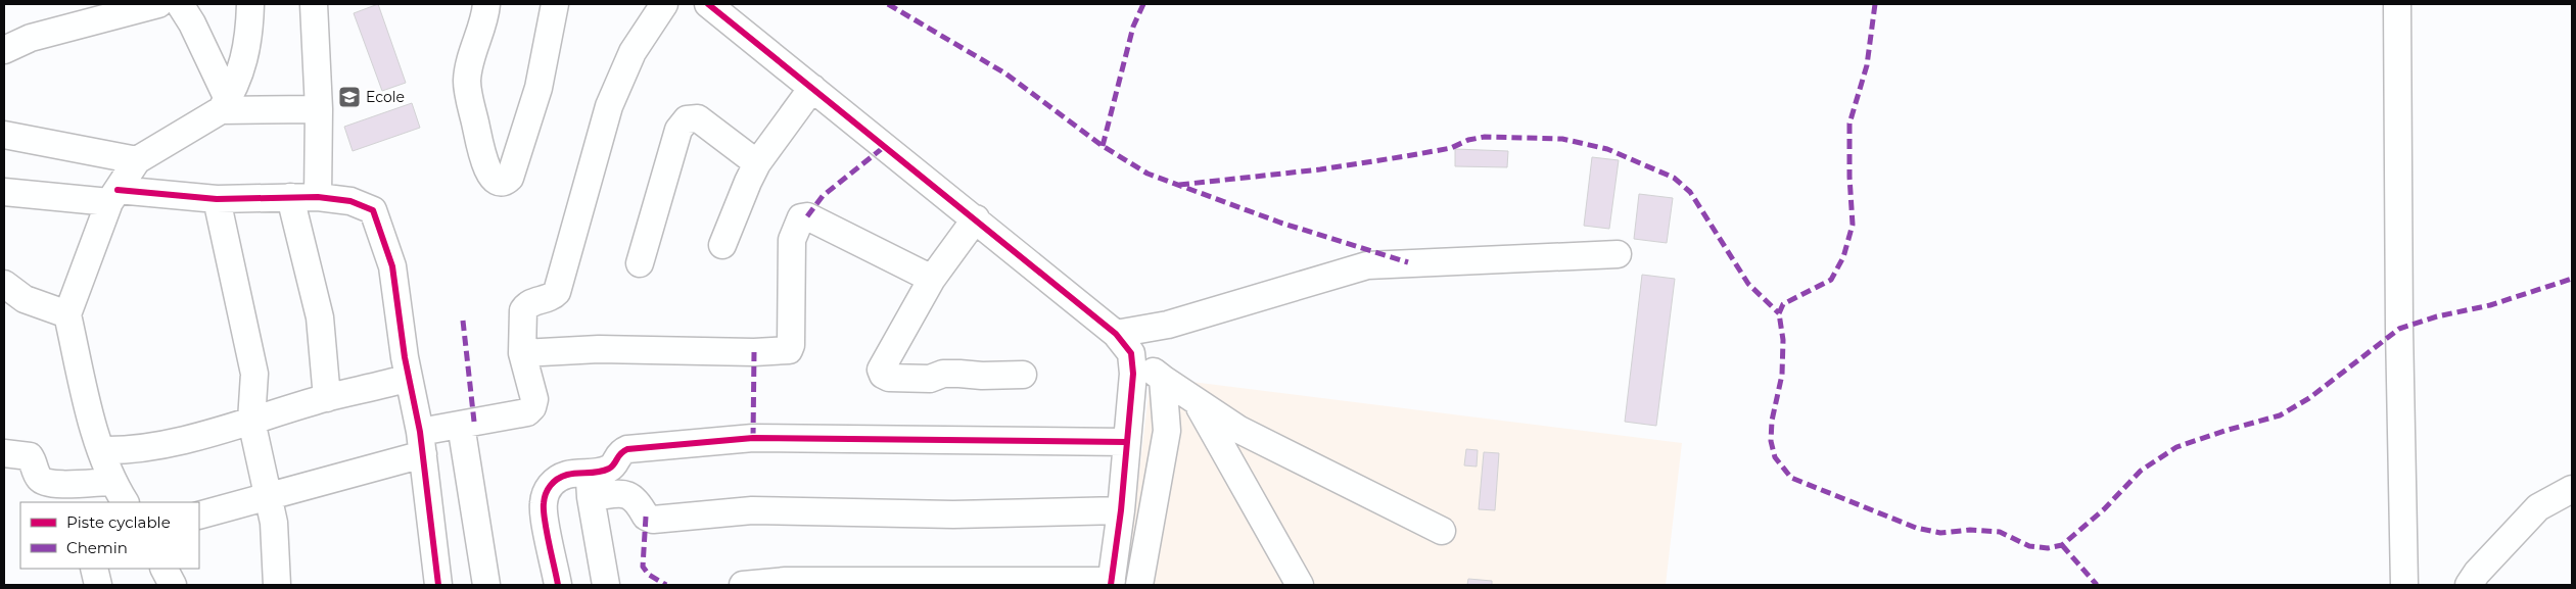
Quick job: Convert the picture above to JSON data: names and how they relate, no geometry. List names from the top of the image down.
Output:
{
  "places": {
    "school or university": ["Ecole"]
  },
  "legend": ["Piste cyclable", "Chemin"]
}
